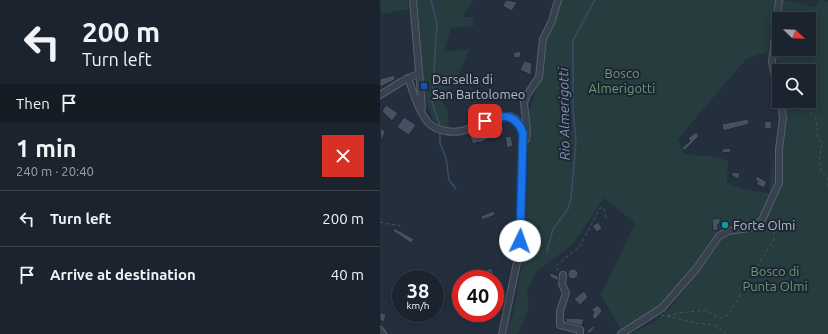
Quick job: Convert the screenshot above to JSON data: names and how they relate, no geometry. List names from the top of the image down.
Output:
{
  "water": ["Rio Almerigotti"],
  "parks": ["Bosco Almerigotti", "Bosco di Punta Olmi"],
  "places": {
    "transit": ["Darsella di San Bartolomeo"],
    "other": ["Forte Olmi"]
  },
  "north": "bottom right",
  "page": {
    "turn": ["200 m", "Turn left"],
    "then": "Then",
    "heading": ["1 min", "240 m · 20:40"],
    "list": [
      {
        "name": "Turn left",
        "value": "200 m"
      },
      {
        "name": "Arrive at destination",
        "value": "40 m"
      }
    ],
    "speed": "38 km/h",
    "limit": "40"
  }
}
